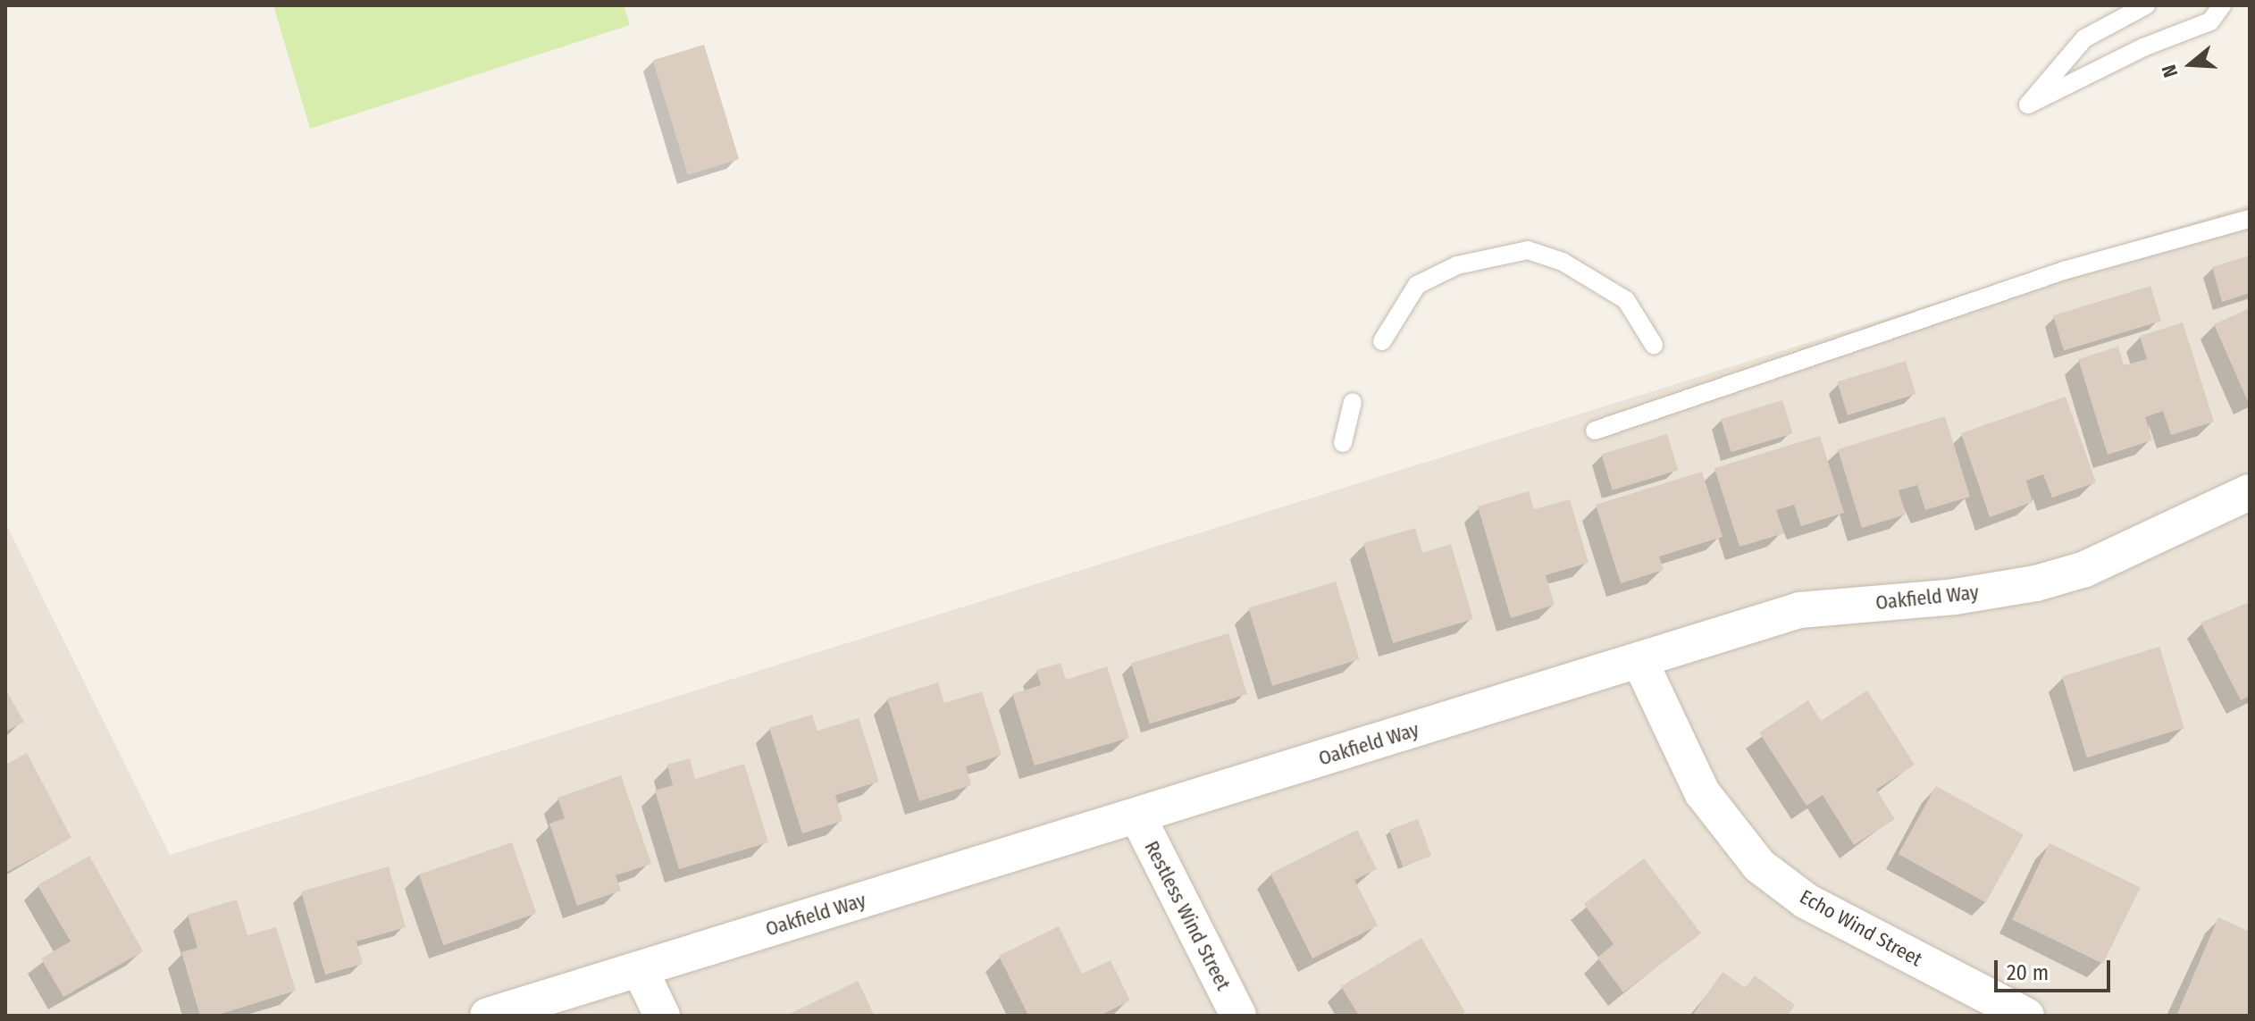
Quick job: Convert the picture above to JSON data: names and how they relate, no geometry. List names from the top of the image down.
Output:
{
  "streets": {
    "street": ["Oakfield Way", "Restless Wind Street", "Echo Wind Street"]
  },
  "crossings": [
    ["Oakfield Way", "Restless Wind Street"],
    ["Oakfield Way", "Echo Wind Street"]
  ],
  "scale_bar": "20 m",
  "north": "left"
}
